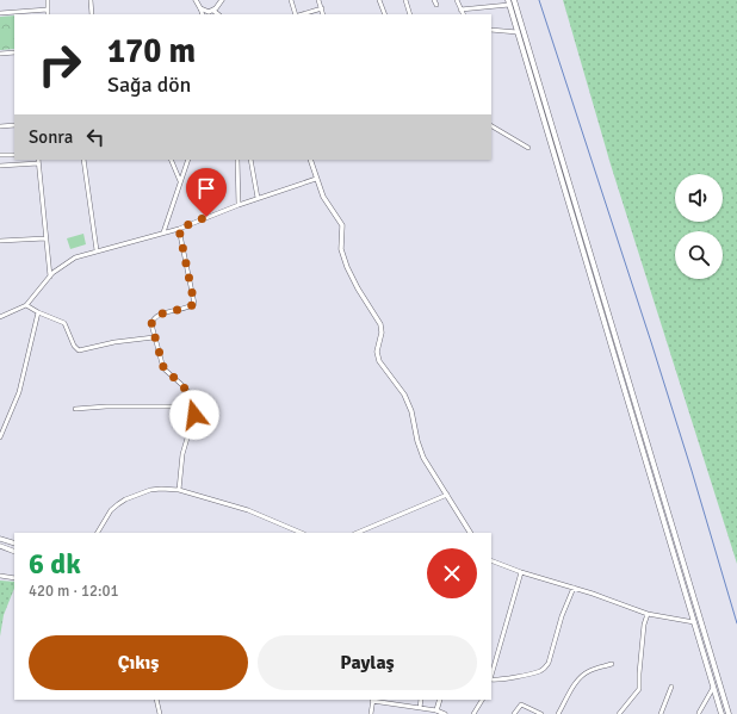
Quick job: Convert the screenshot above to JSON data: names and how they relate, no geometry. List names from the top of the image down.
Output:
{
  "page": {
    "turn": ["170 m", "Sağa dön"],
    "then": "Sonra",
    "heading": ["6 dk", "420 m · 12:01"],
    "buttons": ["Çıkış", "Paylaş"]
  }
}
